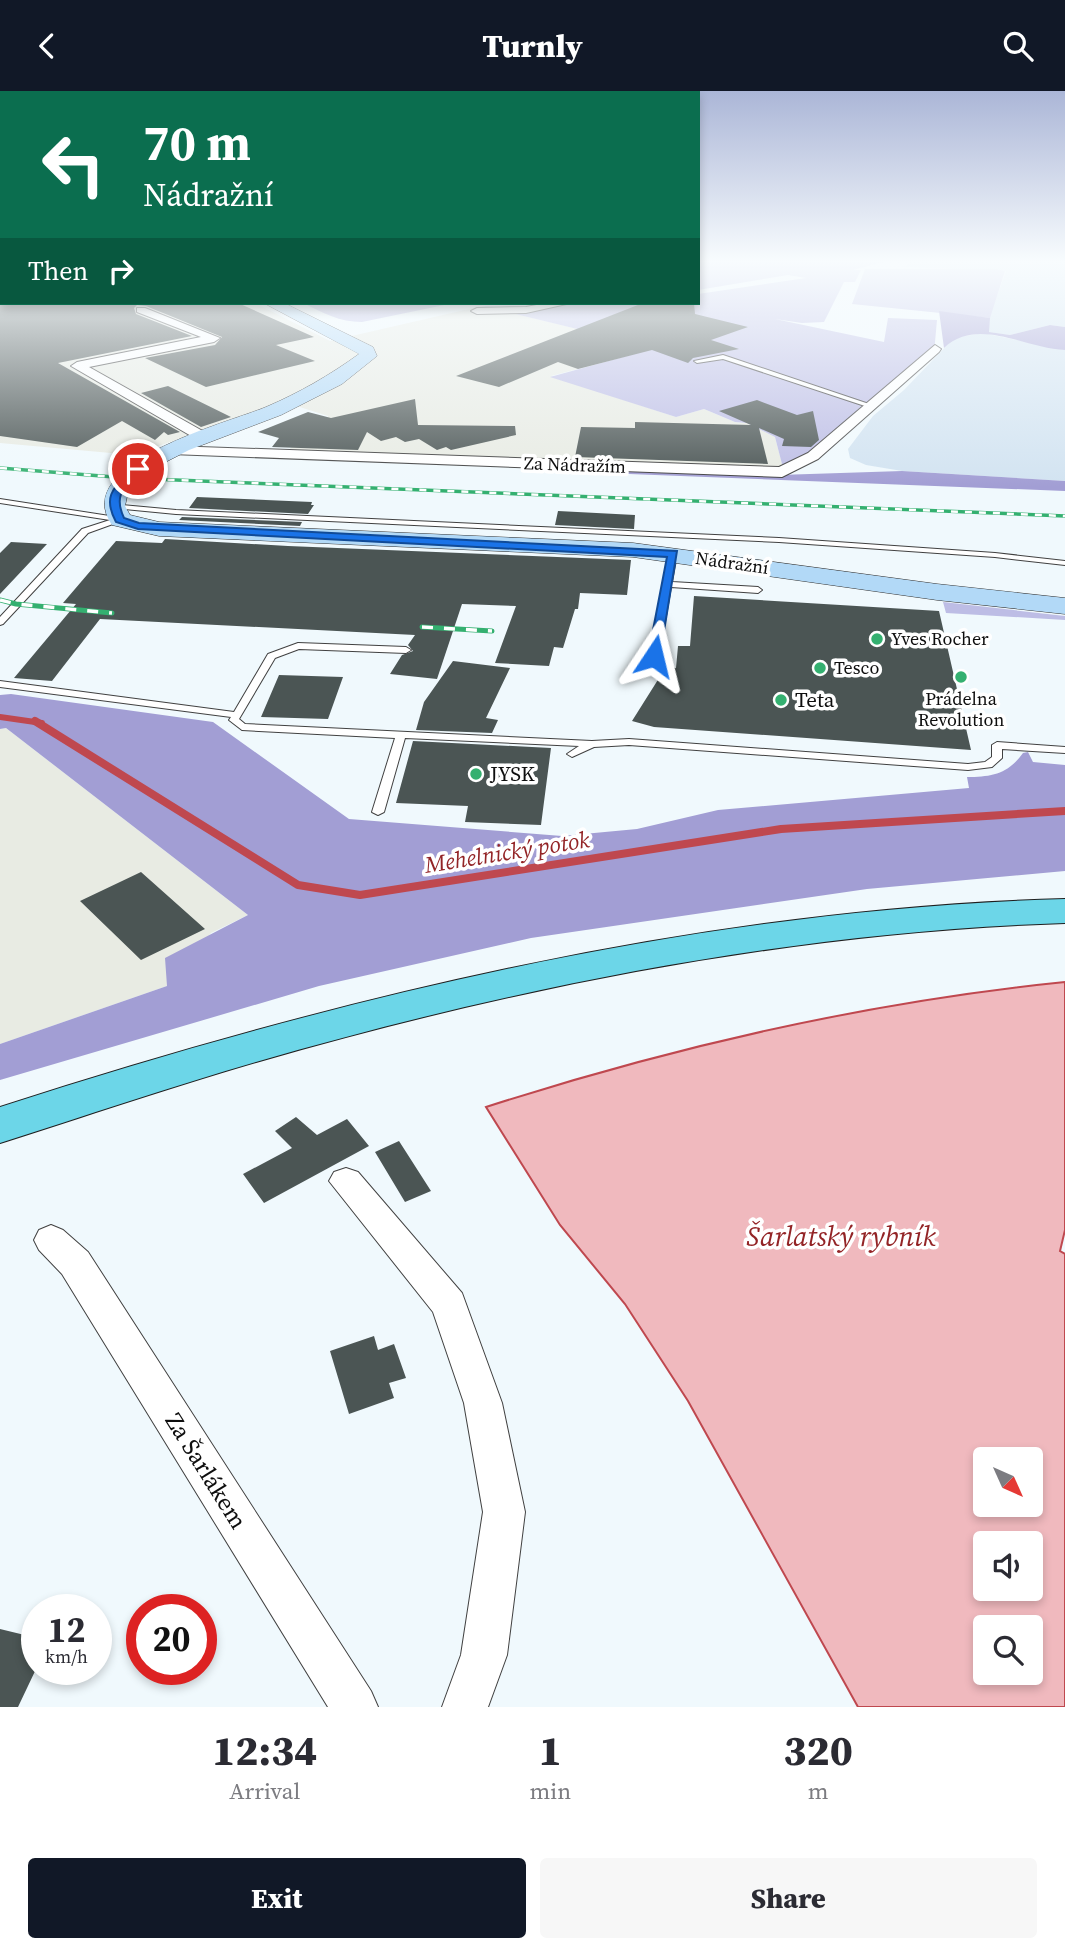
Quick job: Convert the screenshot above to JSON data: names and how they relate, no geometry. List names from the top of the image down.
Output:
{
  "streets": {
    "main road": ["Nádražní"],
    "street": ["Za Nádražím", "Za Šarlákem"]
  },
  "water": ["Mehelnický potok", "Šarlatský rybník"],
  "places": [
    "Yves Rocher",
    "Tesco",
    "Prádelna Revolution",
    "Teta",
    "JYSK"
  ],
  "north": "bottom right",
  "page": {
    "header": "Turnly",
    "turn": ["70 m", "Nádražní"],
    "then": "Then",
    "speed": "12 km/h",
    "limit": "20",
    "eta": [
      "12:34",
      "Arrival",
      "1",
      "min",
      "320",
      "m"
    ],
    "buttons": ["Exit", "Share"]
  }
}
